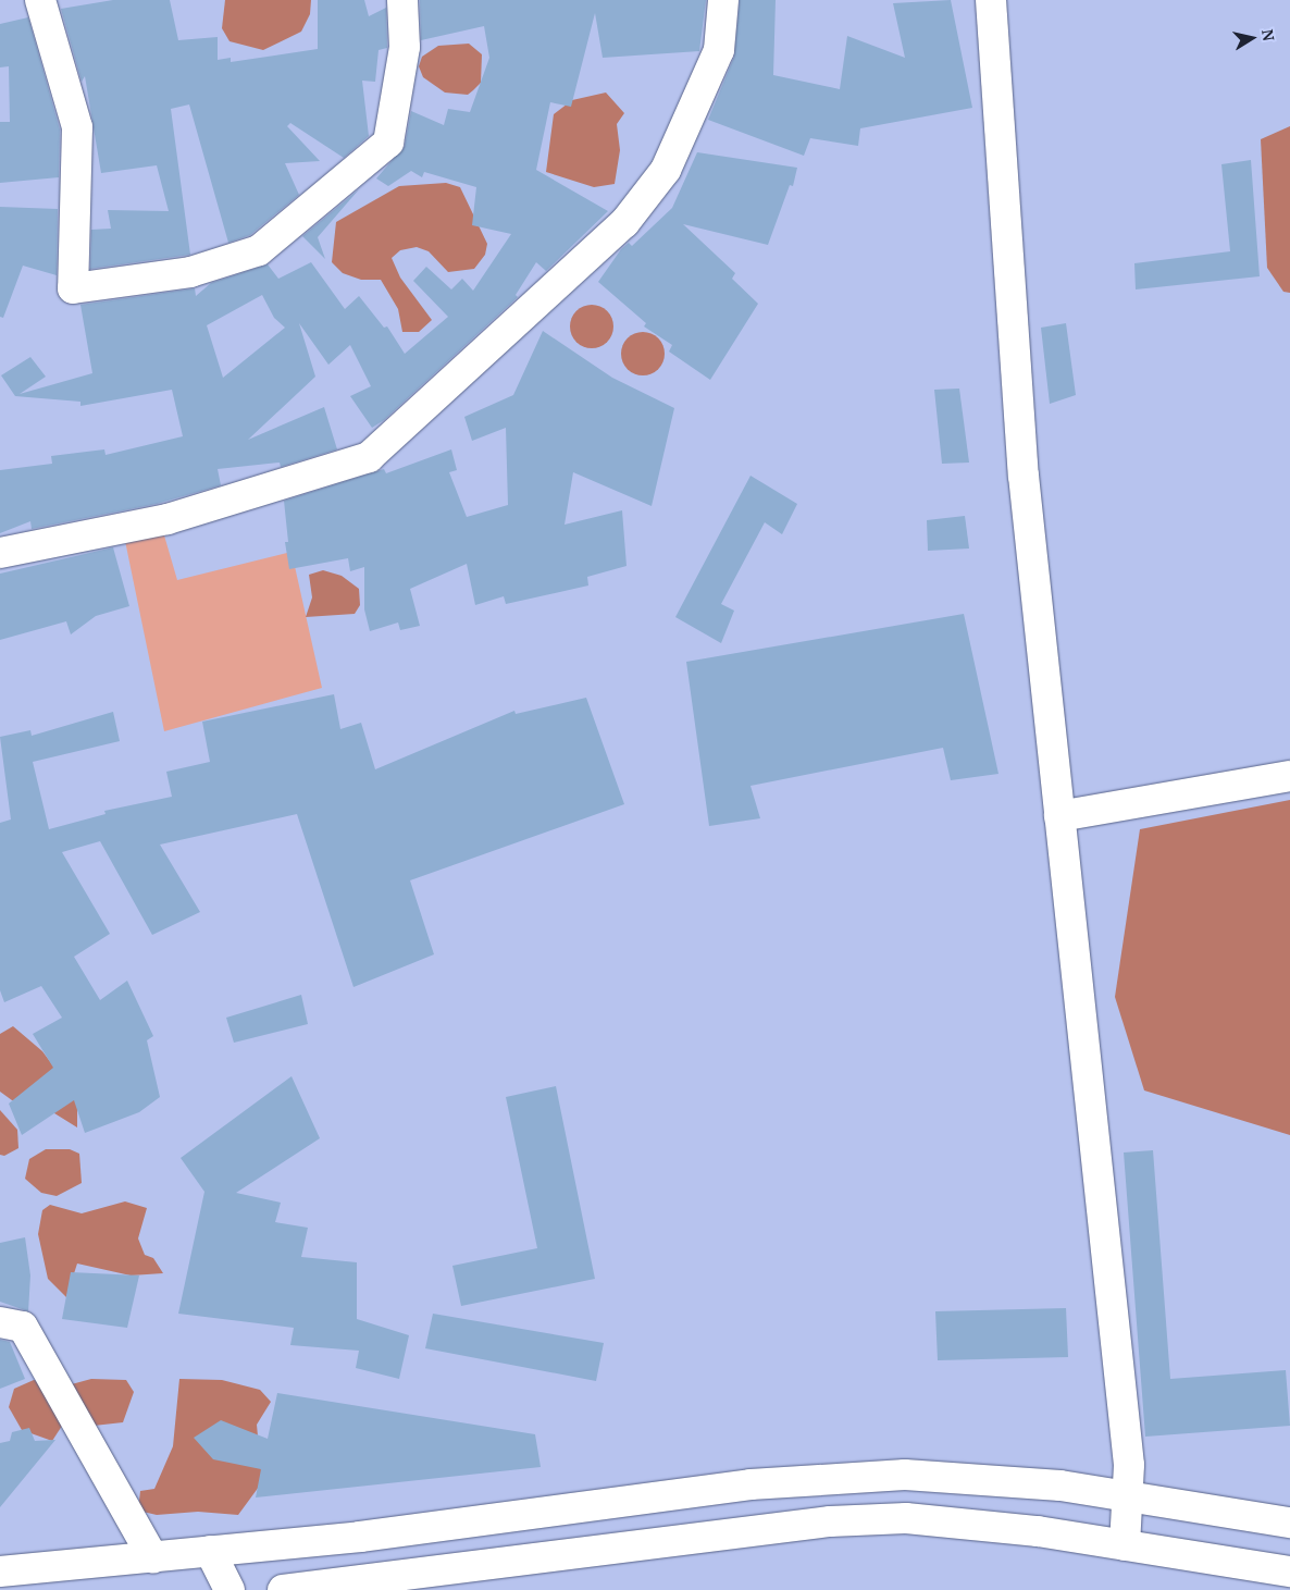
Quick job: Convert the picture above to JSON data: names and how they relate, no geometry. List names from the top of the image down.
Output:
{
  "north": "right"
}
